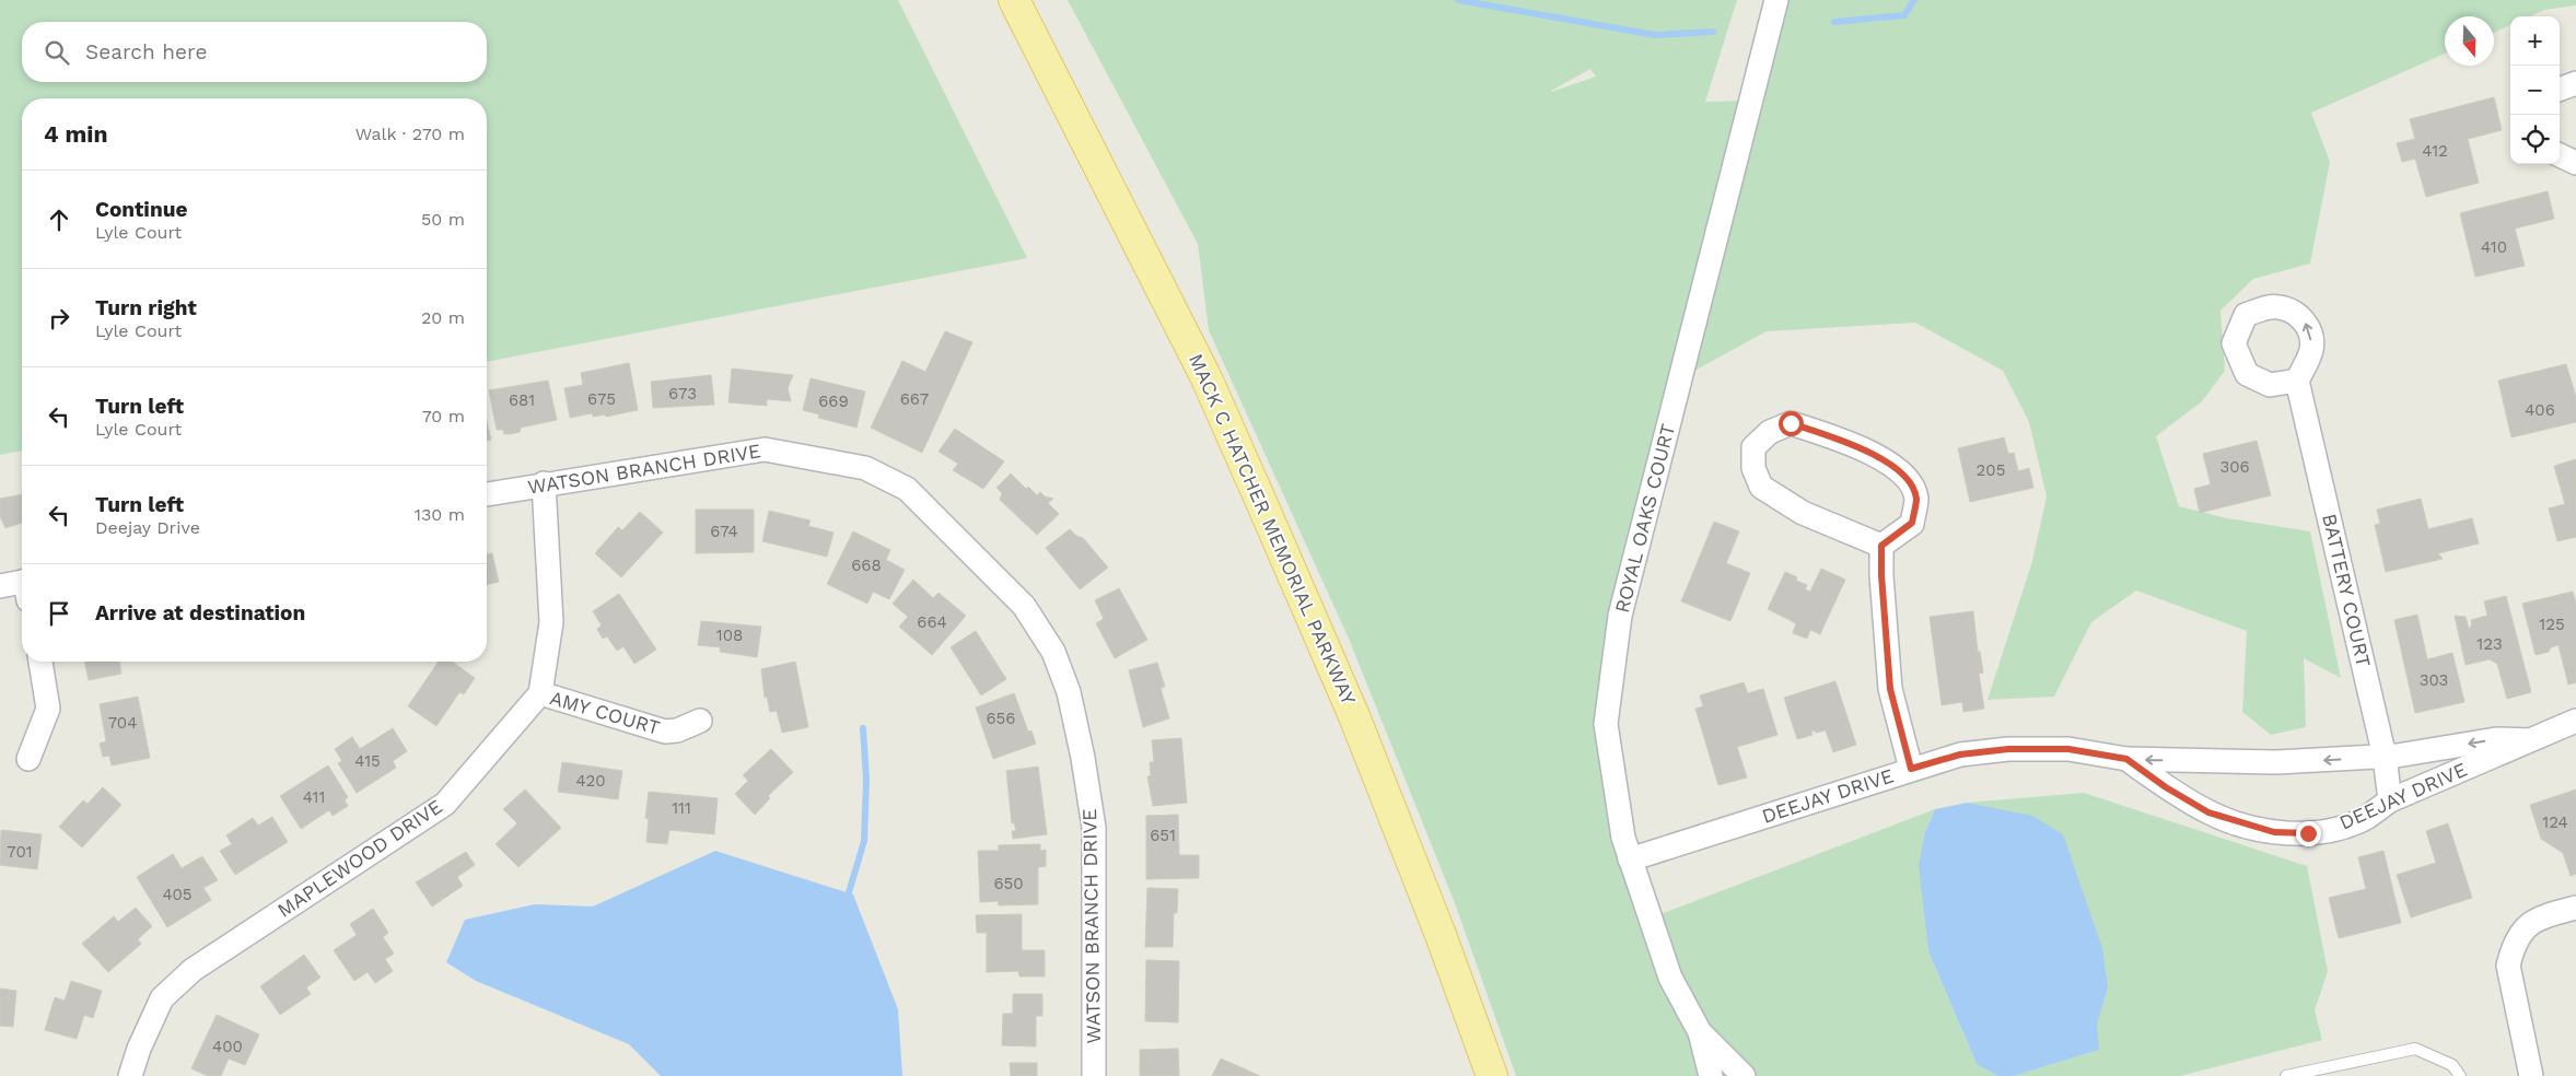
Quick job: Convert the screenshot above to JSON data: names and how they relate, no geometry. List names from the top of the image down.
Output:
{
  "streets": {
    "main road": ["MACK C HATCHER MEMORIAL PARKWAY"],
    "street": [
      "WATSON BRANCH DRIVE",
      "ROYAL OAKS COURT",
      "BATTERY COURT",
      "AMY COURT",
      "DEEJAY DRIVE",
      "MAPLEWOOD DRIVE"
    ]
  },
  "crossings": [
    ["ROYAL OAKS COURT", "DEEJAY DRIVE"],
    ["BATTERY COURT", "DEEJAY DRIVE"],
    ["AMY COURT", "MAPLEWOOD DRIVE"]
  ],
  "house_numbers": [
    "412",
    "410",
    "673",
    "675",
    "667",
    "681",
    "669",
    "406",
    "306",
    "205",
    "674",
    "668",
    "664",
    "125",
    "108",
    "123",
    "303",
    "656",
    "704",
    "415",
    "420",
    "411",
    "111",
    "124",
    "651",
    "701",
    "650",
    "405",
    "400"
  ],
  "north": "bottom",
  "page": {
    "map_buttons": ["+", "−"],
    "search": "Search here",
    "heading": ["4 min", "Walk · 270 m"],
    "list": [
      ["Continue", "Lyle Court", "50 m"],
      ["Turn right", "Lyle Court", "20 m"],
      ["Turn left", "Lyle Court", "70 m"],
      ["Turn left", "Deejay Drive", "130 m"],
      "Arrive at destination"
    ]
  }
}
